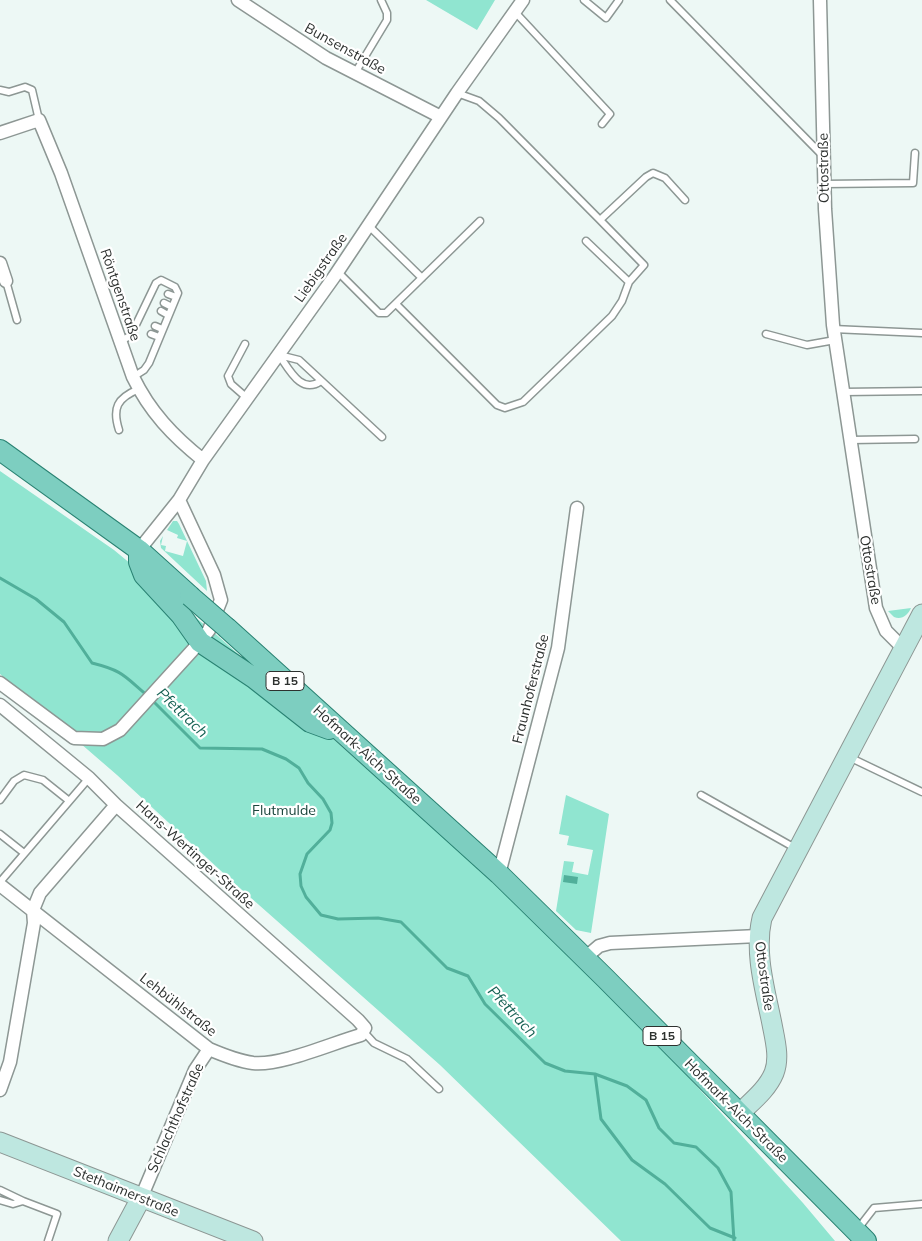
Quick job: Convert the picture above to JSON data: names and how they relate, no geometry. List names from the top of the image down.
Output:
{
  "streets": {
    "main road": ["B 15", "Hofmark-Aich-Straße"],
    "street": [
      "Bunsenstraße",
      "Ottostraße",
      "Liebigstraße",
      "Röntgenstraße",
      "Fraunhoferstraße",
      "Hans-Wertinger-Straße",
      "Lehbühlstraße",
      "Schlachthofstraße",
      "Stethaimerstraße"
    ]
  },
  "crossings": [
    ["Bunsenstraße", "Liebigstraße"],
    ["Ottostraße", "Hofmark-Aich-Straße"],
    ["Liebigstraße", "Röntgenstraße"],
    ["Liebigstraße", "Hofmark-Aich-Straße"],
    ["Fraunhoferstraße", "Hofmark-Aich-Straße"],
    ["Hans-Wertinger-Straße", "Lehbühlstraße"],
    ["Lehbühlstraße", "Schlachthofstraße"],
    ["Schlachthofstraße", "Stethaimerstraße"]
  ],
  "water": ["Pfettrach"],
  "parks": ["Flutmulde"]
}
